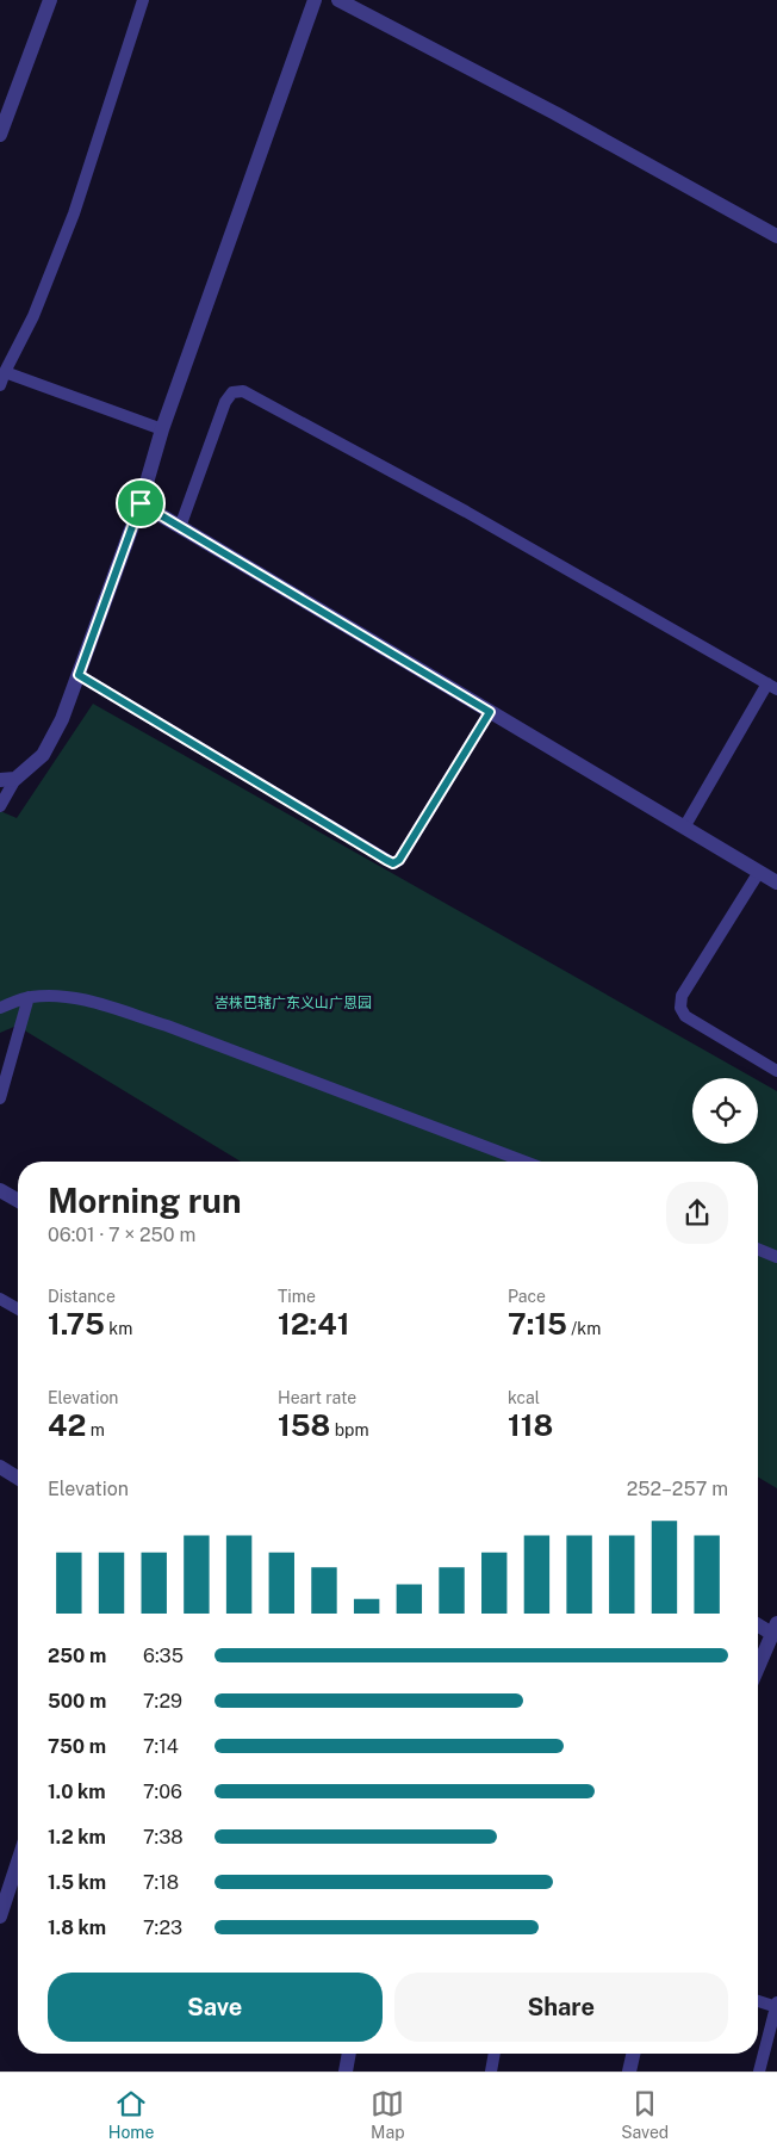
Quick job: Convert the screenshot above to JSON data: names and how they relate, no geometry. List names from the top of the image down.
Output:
{
  "parks": ["峇株巴辖广东义山广恩园"],
  "page": {
    "heading": ["Morning run", "06:01 · 7 × 250 m"],
    "stats": [
      ["Distance", "1.75 km"],
      ["Time", "12:41"],
      ["Pace", "7:15 /km"],
      ["Elevation", "42 m"],
      ["Heart rate", "158 bpm"],
      ["kcal", "118"]
    ],
    "chart": ["Elevation", "252–257 m"],
    "list": [
      {
        "name": "250 m",
        "note": "6:35"
      },
      {
        "name": "500 m",
        "note": "7:29"
      },
      {
        "name": "750 m",
        "note": "7:14"
      },
      {
        "name": "1.0 km",
        "note": "7:06"
      },
      {
        "name": "1.2 km",
        "note": "7:38"
      },
      {
        "name": "1.5 km",
        "note": "7:18"
      },
      {
        "name": "1.8 km",
        "note": "7:23"
      }
    ],
    "buttons": ["Save", "Share"],
    "tabs": ["Home", "Map", "Saved"]
  }
}
